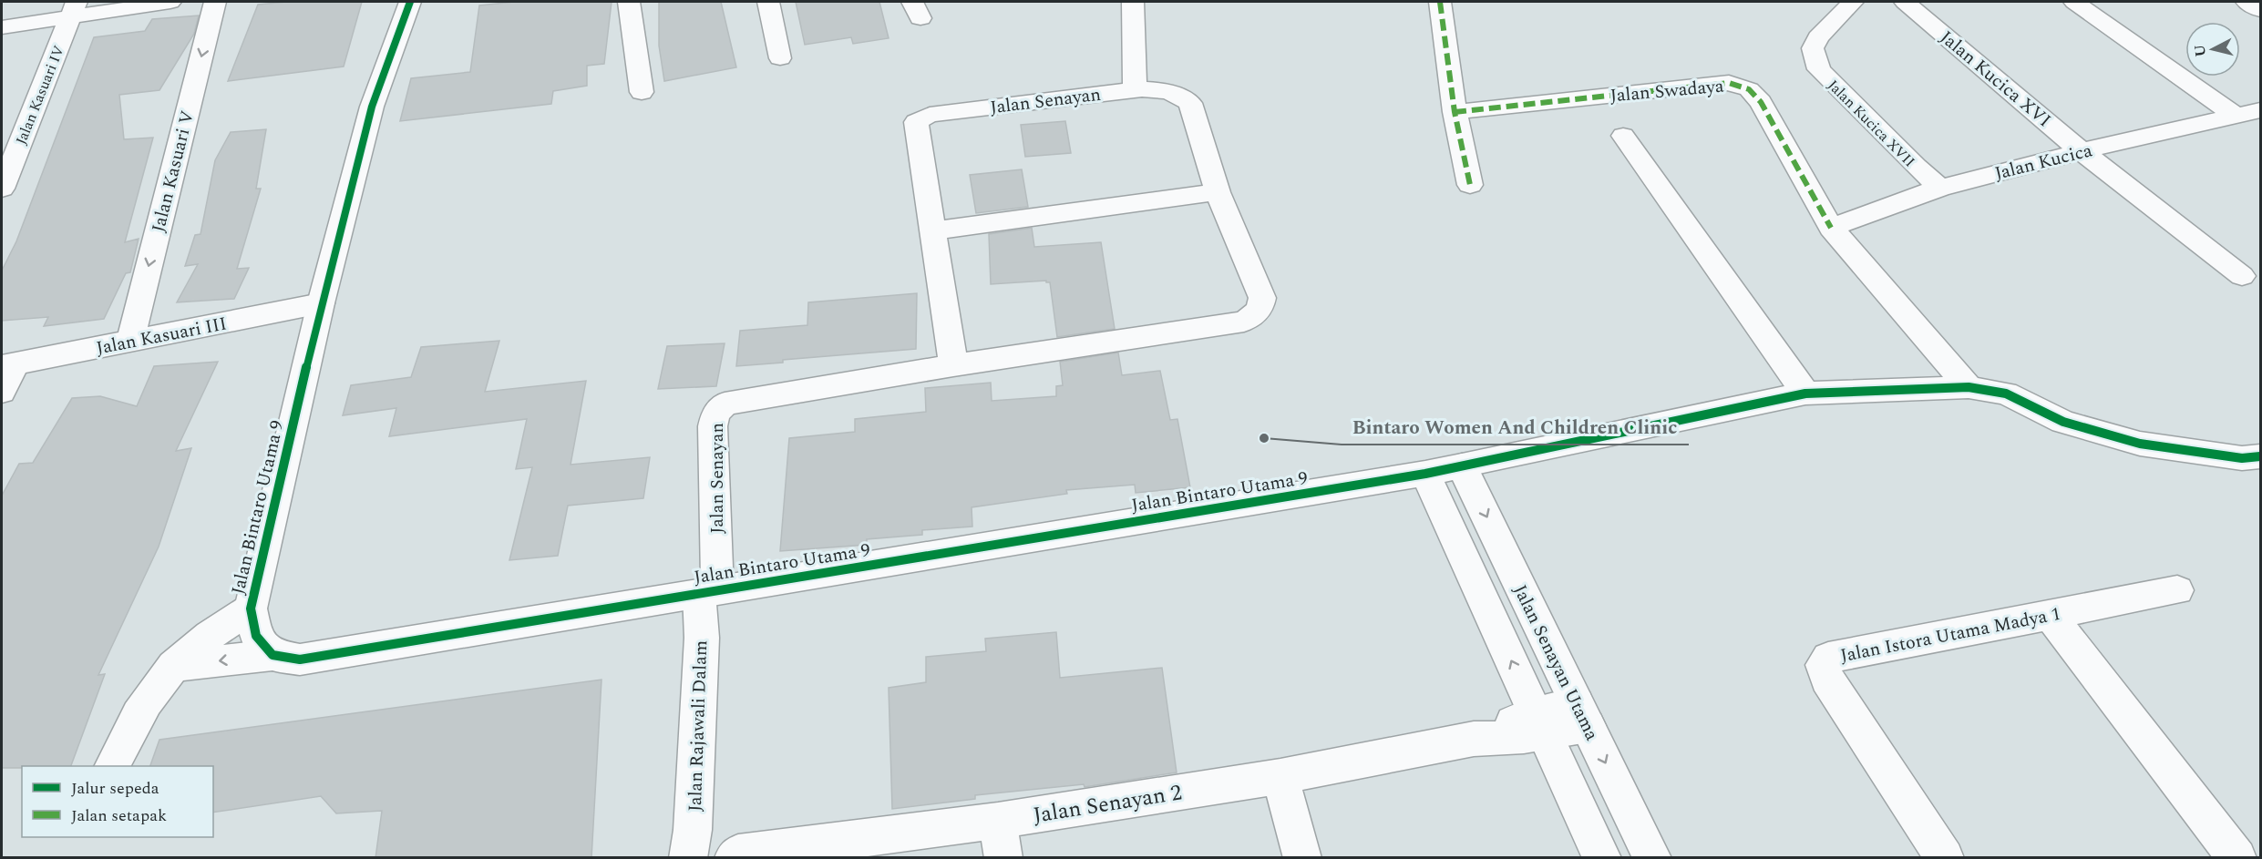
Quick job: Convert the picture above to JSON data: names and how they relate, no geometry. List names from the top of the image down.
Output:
{
  "streets": {
    "street": [
      "Jalan Kucica XVI",
      "Jalan Swadaya",
      "Jalan Kasuari IV",
      "Jalan Senayan",
      "Jalan Kucica XVII",
      "Jalan Kucica",
      "Jalan Kasuari V",
      "Jalan Kasuari III",
      "Jalan Bintaro Utama 9",
      "Jalan Istora Utama Madya 1",
      "Jalan Senayan Utama",
      "Jalan Rajawali Dalam",
      "Jalan Senayan 2"
    ]
  },
  "crossings": [
    ["Jalan Kucica XVI", "Jalan Kucica"],
    ["Jalan Swadaya", "Jalan Kucica"],
    ["Jalan Swadaya", "Jalan Bintaro Utama 9"],
    ["Jalan Senayan", "Jalan Bintaro Utama 9"],
    ["Jalan Senayan", "Jalan Rajawali Dalam"],
    ["Jalan Kucica XVII", "Jalan Kucica"],
    ["Jalan Kasuari V", "Jalan Kasuari III"],
    ["Jalan Kasuari III", "Jalan Bintaro Utama 9"],
    ["Jalan Bintaro Utama 9", "Jalan Senayan Utama"],
    ["Jalan Bintaro Utama 9", "Jalan Rajawali Dalam"],
    ["Jalan Senayan Utama", "Jalan Senayan 2"]
  ],
  "one_way": ["Jalan Kasuari V"],
  "places": ["Bintaro Women And Children Clinic"],
  "legend": ["Jalur sepeda", "Jalan setapak"],
  "north": "left"
}
